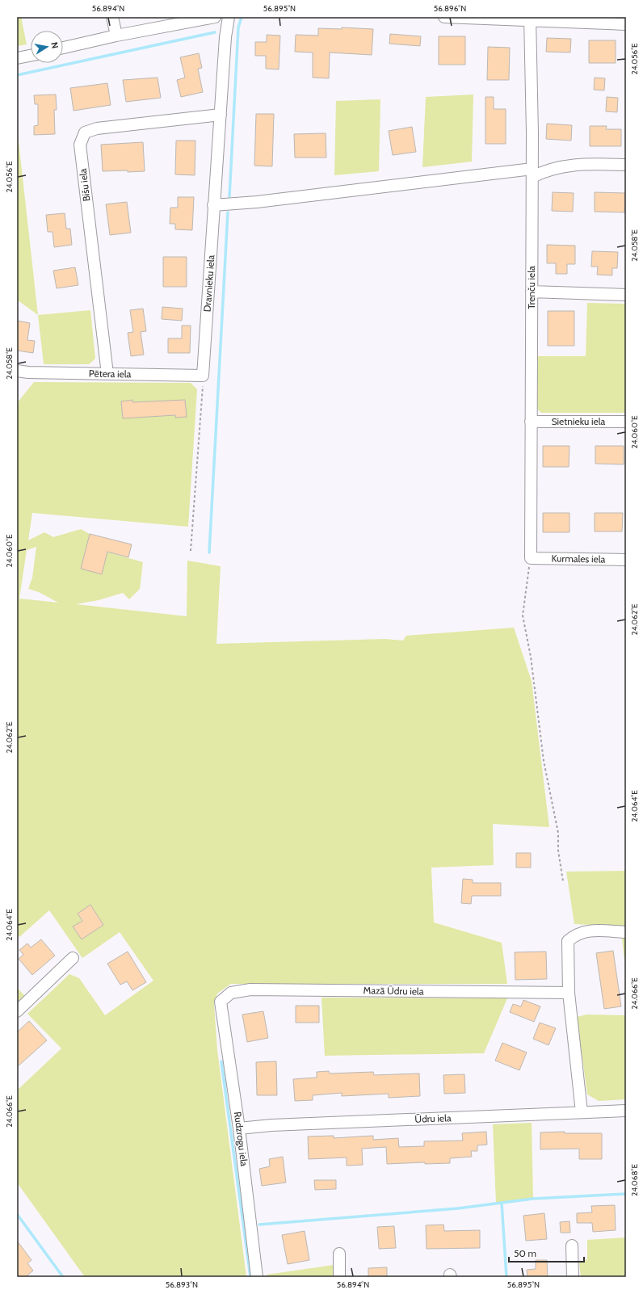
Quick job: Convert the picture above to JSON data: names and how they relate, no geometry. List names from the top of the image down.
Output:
{
  "streets": {
    "street": [
      "Bišu iela",
      "Dravnieku iela",
      "Trenču iela",
      "Pētera iela",
      "Sietnieku iela",
      "Kurmales iela",
      "Mazā Ūdru iela",
      "Ūdru iela",
      "Rudzrogu iela"
    ]
  },
  "crossings": [
    ["Bišu iela", "Dravnieku iela"],
    ["Bišu iela", "Pētera iela"],
    ["Dravnieku iela", "Pētera iela"],
    ["Trenču iela", "Sietnieku iela"],
    ["Trenču iela", "Kurmales iela"],
    ["Mazā Ūdru iela", "Rudzrogu iela"],
    ["Ūdru iela", "Rudzrogu iela"]
  ],
  "scale_bar": "50 m",
  "north": "right",
  "coordinates": [
    "56.894°N",
    "56.895°N",
    "56.896°N",
    "24.056°E",
    "24.058°E",
    "24.060°E",
    "24.062°E",
    "24.064°E",
    "24.066°E",
    "24.068°E",
    "56.893°N"
  ]
}
